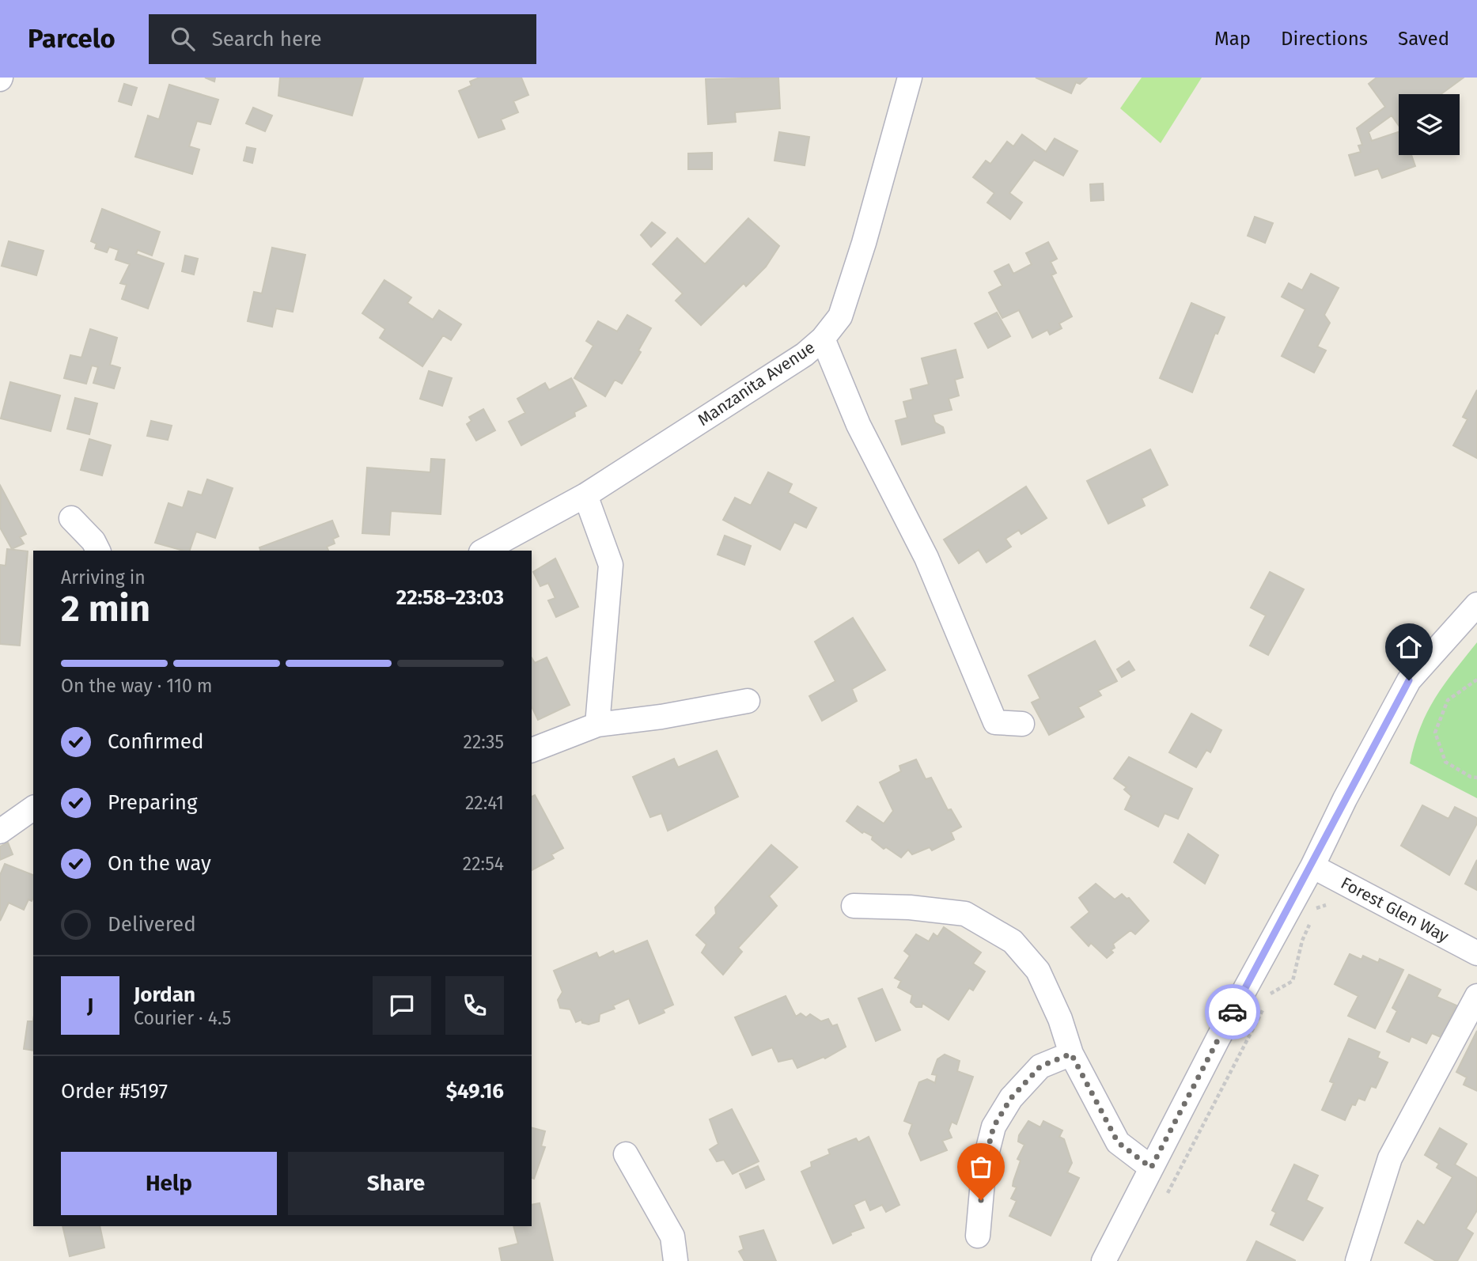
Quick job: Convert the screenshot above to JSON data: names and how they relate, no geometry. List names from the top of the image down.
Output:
{
  "streets": {
    "street": ["Manzanita Avenue", "Forest Glen Way"]
  },
  "page": {
    "header": "Parcelo",
    "search": "Search here",
    "nav": ["Map", "Directions", "Saved"],
    "heading": ["2 min", "Arriving in", "22:58–23:03"],
    "panel": [
      "Jordan",
      "Courier · 4.5",
      "Order #5197",
      "$49.16"
    ],
    "bar": "On the way · 110 m",
    "list": [
      ["Confirmed", "22:35"],
      ["Preparing", "22:41"],
      ["On the way", "22:54"],
      "Delivered"
    ],
    "round": "J",
    "buttons": ["Help", "Share"]
  }
}
